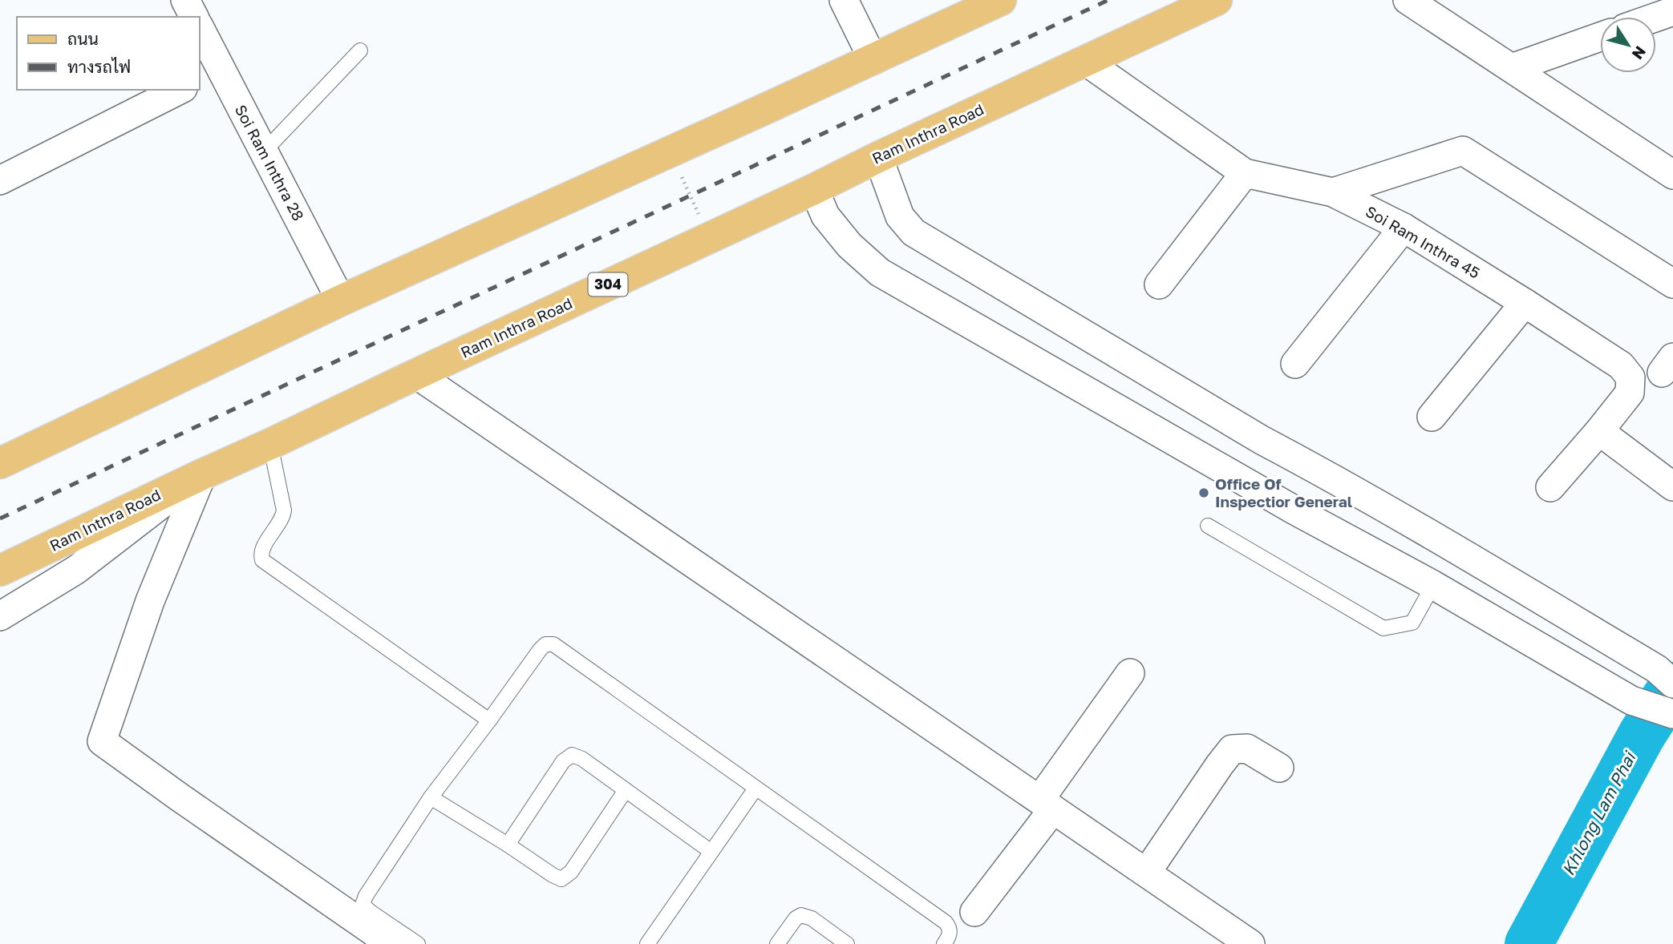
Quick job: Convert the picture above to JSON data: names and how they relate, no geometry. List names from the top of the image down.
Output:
{
  "streets": {
    "main road": ["Ram Inthra Road", "304"],
    "street": ["Soi Ram Inthra 28", "Soi Ram Inthra 45"]
  },
  "crossings": [
    ["Ram Inthra Road", "Soi Ram Inthra 45"]
  ],
  "water": ["Khlong Lam Phai"],
  "places": ["Office Of Inspectior General"],
  "legend": ["ถนน", "ทางรถไฟ"],
  "north": "bottom right"
}
